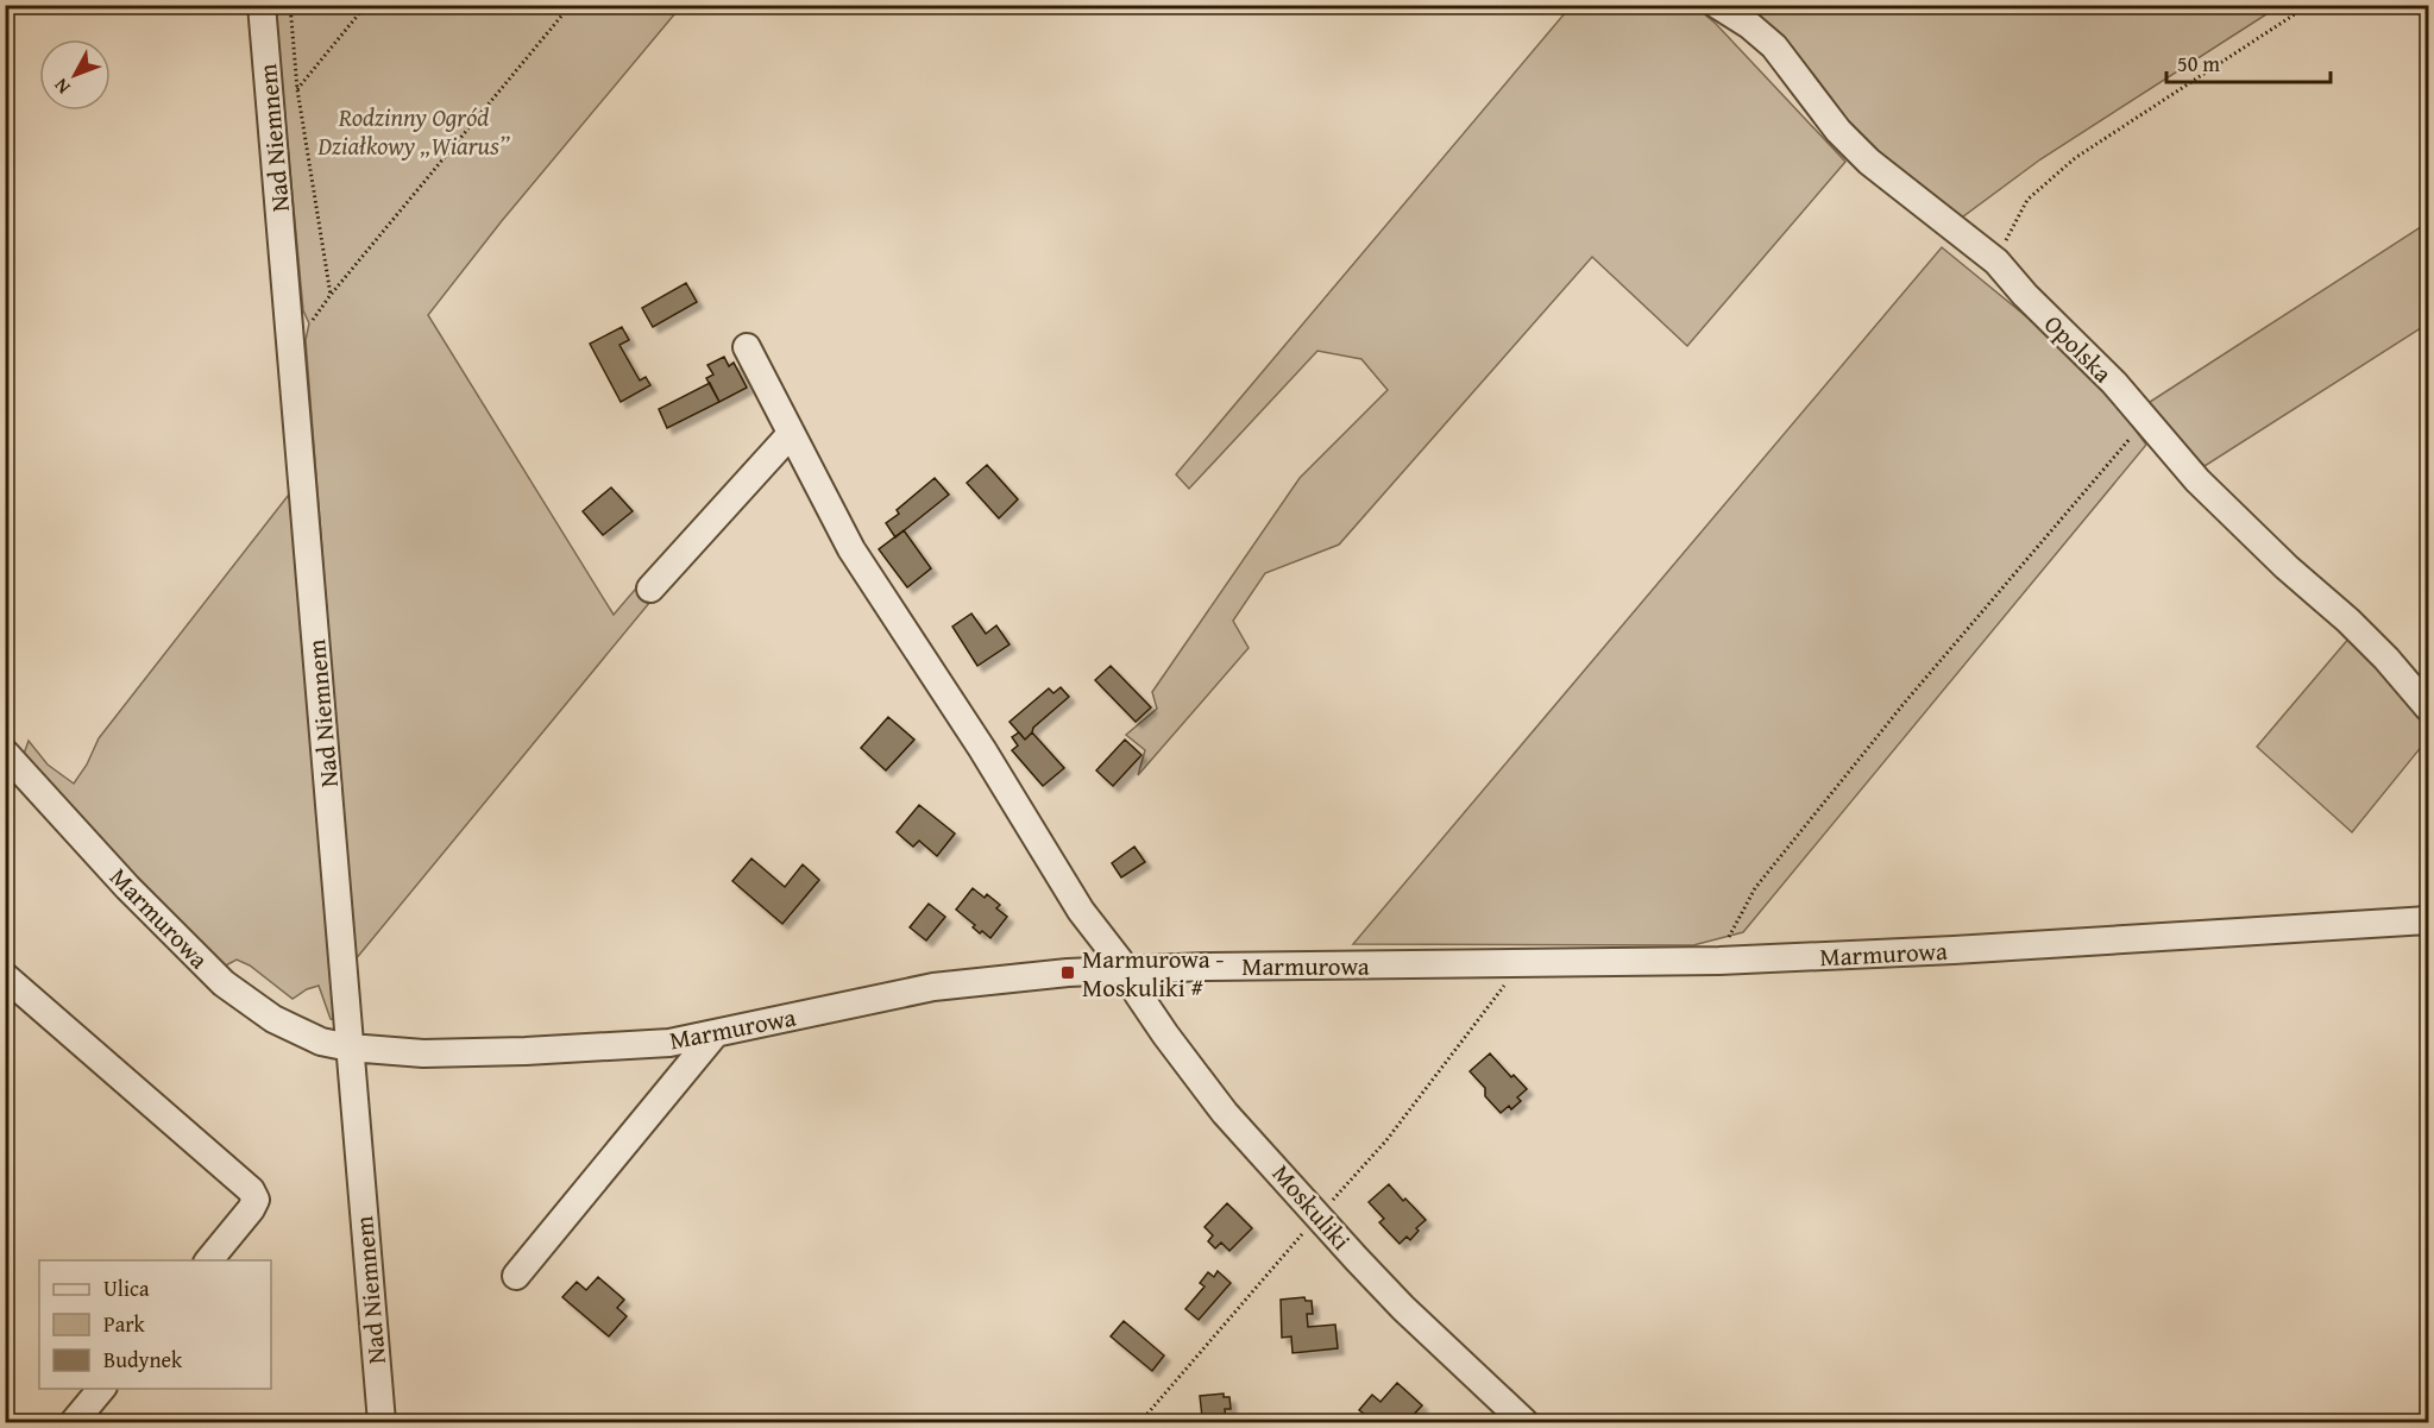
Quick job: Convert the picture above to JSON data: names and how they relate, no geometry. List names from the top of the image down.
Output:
{
  "streets": {
    "street": [
      "Nad Niemnem",
      "Opolska",
      "Marmurowa",
      "Moskuliki"
    ]
  },
  "crossings": [
    ["Nad Niemnem", "Marmurowa"],
    ["Marmurowa", "Moskuliki"]
  ],
  "parks": ["Rodzinny Ogród Działkowy „Wiarus”"],
  "places": {
    "transit": ["Marmurowa - Moskuliki #"]
  },
  "legend": ["Ulica", "Park", "Budynek"],
  "scale_bar": "50 m",
  "north": "bottom left"
}
